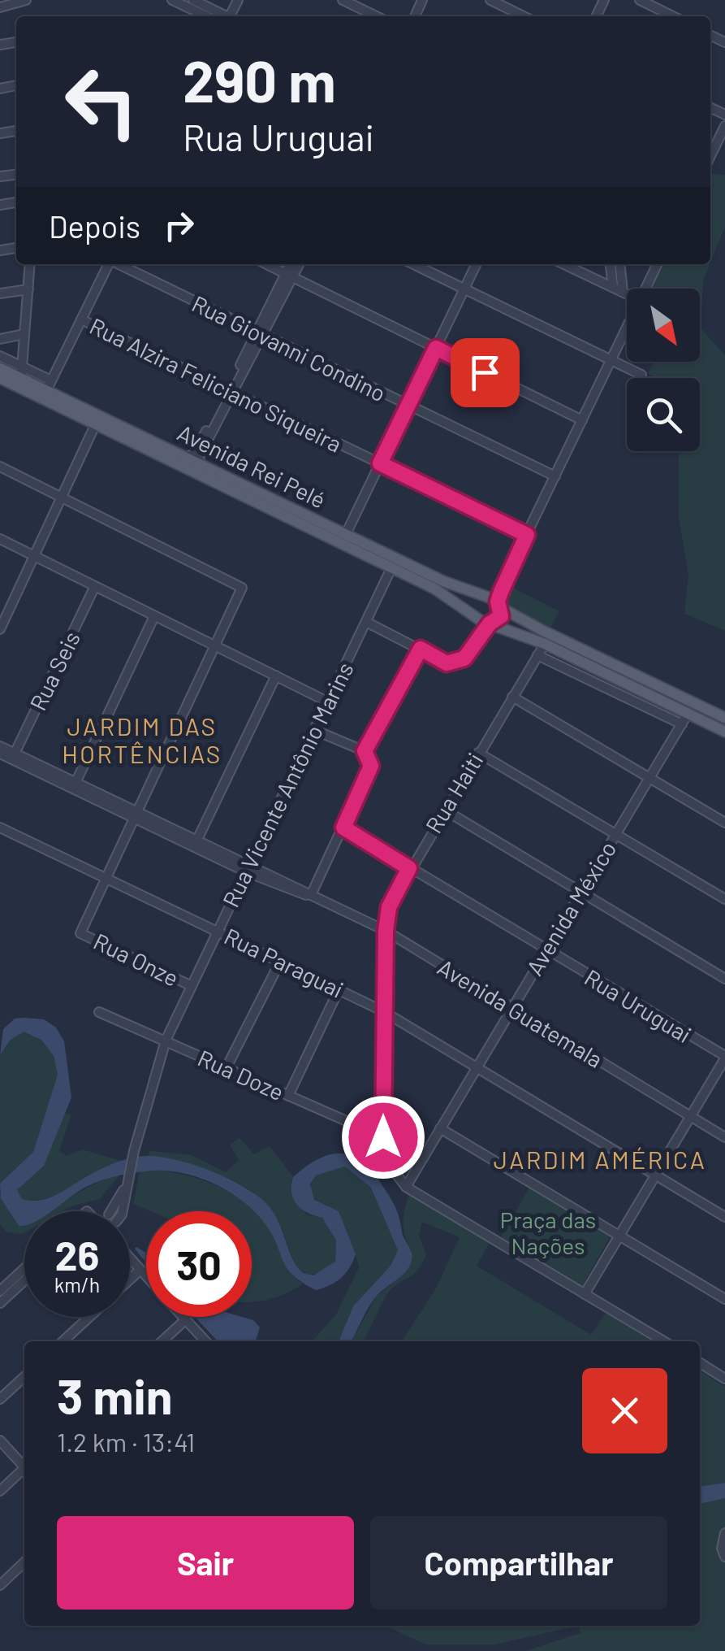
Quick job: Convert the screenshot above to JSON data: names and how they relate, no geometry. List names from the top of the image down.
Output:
{
  "streets": {
    "main road": ["Avenida Rei Pelé"],
    "street": [
      "Rua Giovanni Condino",
      "Rua Alzira Feliciano Siqueira",
      "Rua Seis",
      "Rua Vicente Antônio Marins",
      "Rua Haiti",
      "Avenida México",
      "Rua Onze",
      "Rua Paraguai",
      "Rua Uruguai",
      "Avenida Guatemala",
      "Rua Doze"
    ]
  },
  "crossings": [
    ["Avenida Rei Pelé", "Rua Vicente Antônio Marins"],
    ["Avenida Rei Pelé", "Rua Haiti"],
    ["Avenida Rei Pelé", "Avenida México"],
    ["Rua Vicente Antônio Marins", "Rua Onze"],
    ["Rua Vicente Antônio Marins", "Rua Paraguai"],
    ["Rua Vicente Antônio Marins", "Avenida Guatemala"],
    ["Rua Vicente Antônio Marins", "Rua Doze"],
    ["Rua Haiti", "Avenida México"],
    ["Rua Haiti", "Rua Paraguai"],
    ["Rua Haiti", "Rua Uruguai"],
    ["Rua Haiti", "Avenida Guatemala"],
    ["Rua Haiti", "Rua Doze"],
    ["Avenida México", "Rua Paraguai"],
    ["Avenida México", "Rua Uruguai"],
    ["Avenida México", "Avenida Guatemala"],
    ["Rua Onze", "Rua Paraguai"]
  ],
  "districts": ["JARDIM DAS HORTÊNCIAS", "JARDIM AMÉRICA"],
  "parks": ["Praça das Nações"],
  "north": "bottom right",
  "page": {
    "turn": ["290 m", "Rua Uruguai"],
    "then": "Depois",
    "speed": "26 km/h",
    "limit": "30",
    "heading": ["3 min", "1.2 km · 13:41"],
    "buttons": ["Sair", "Compartilhar"]
  }
}
